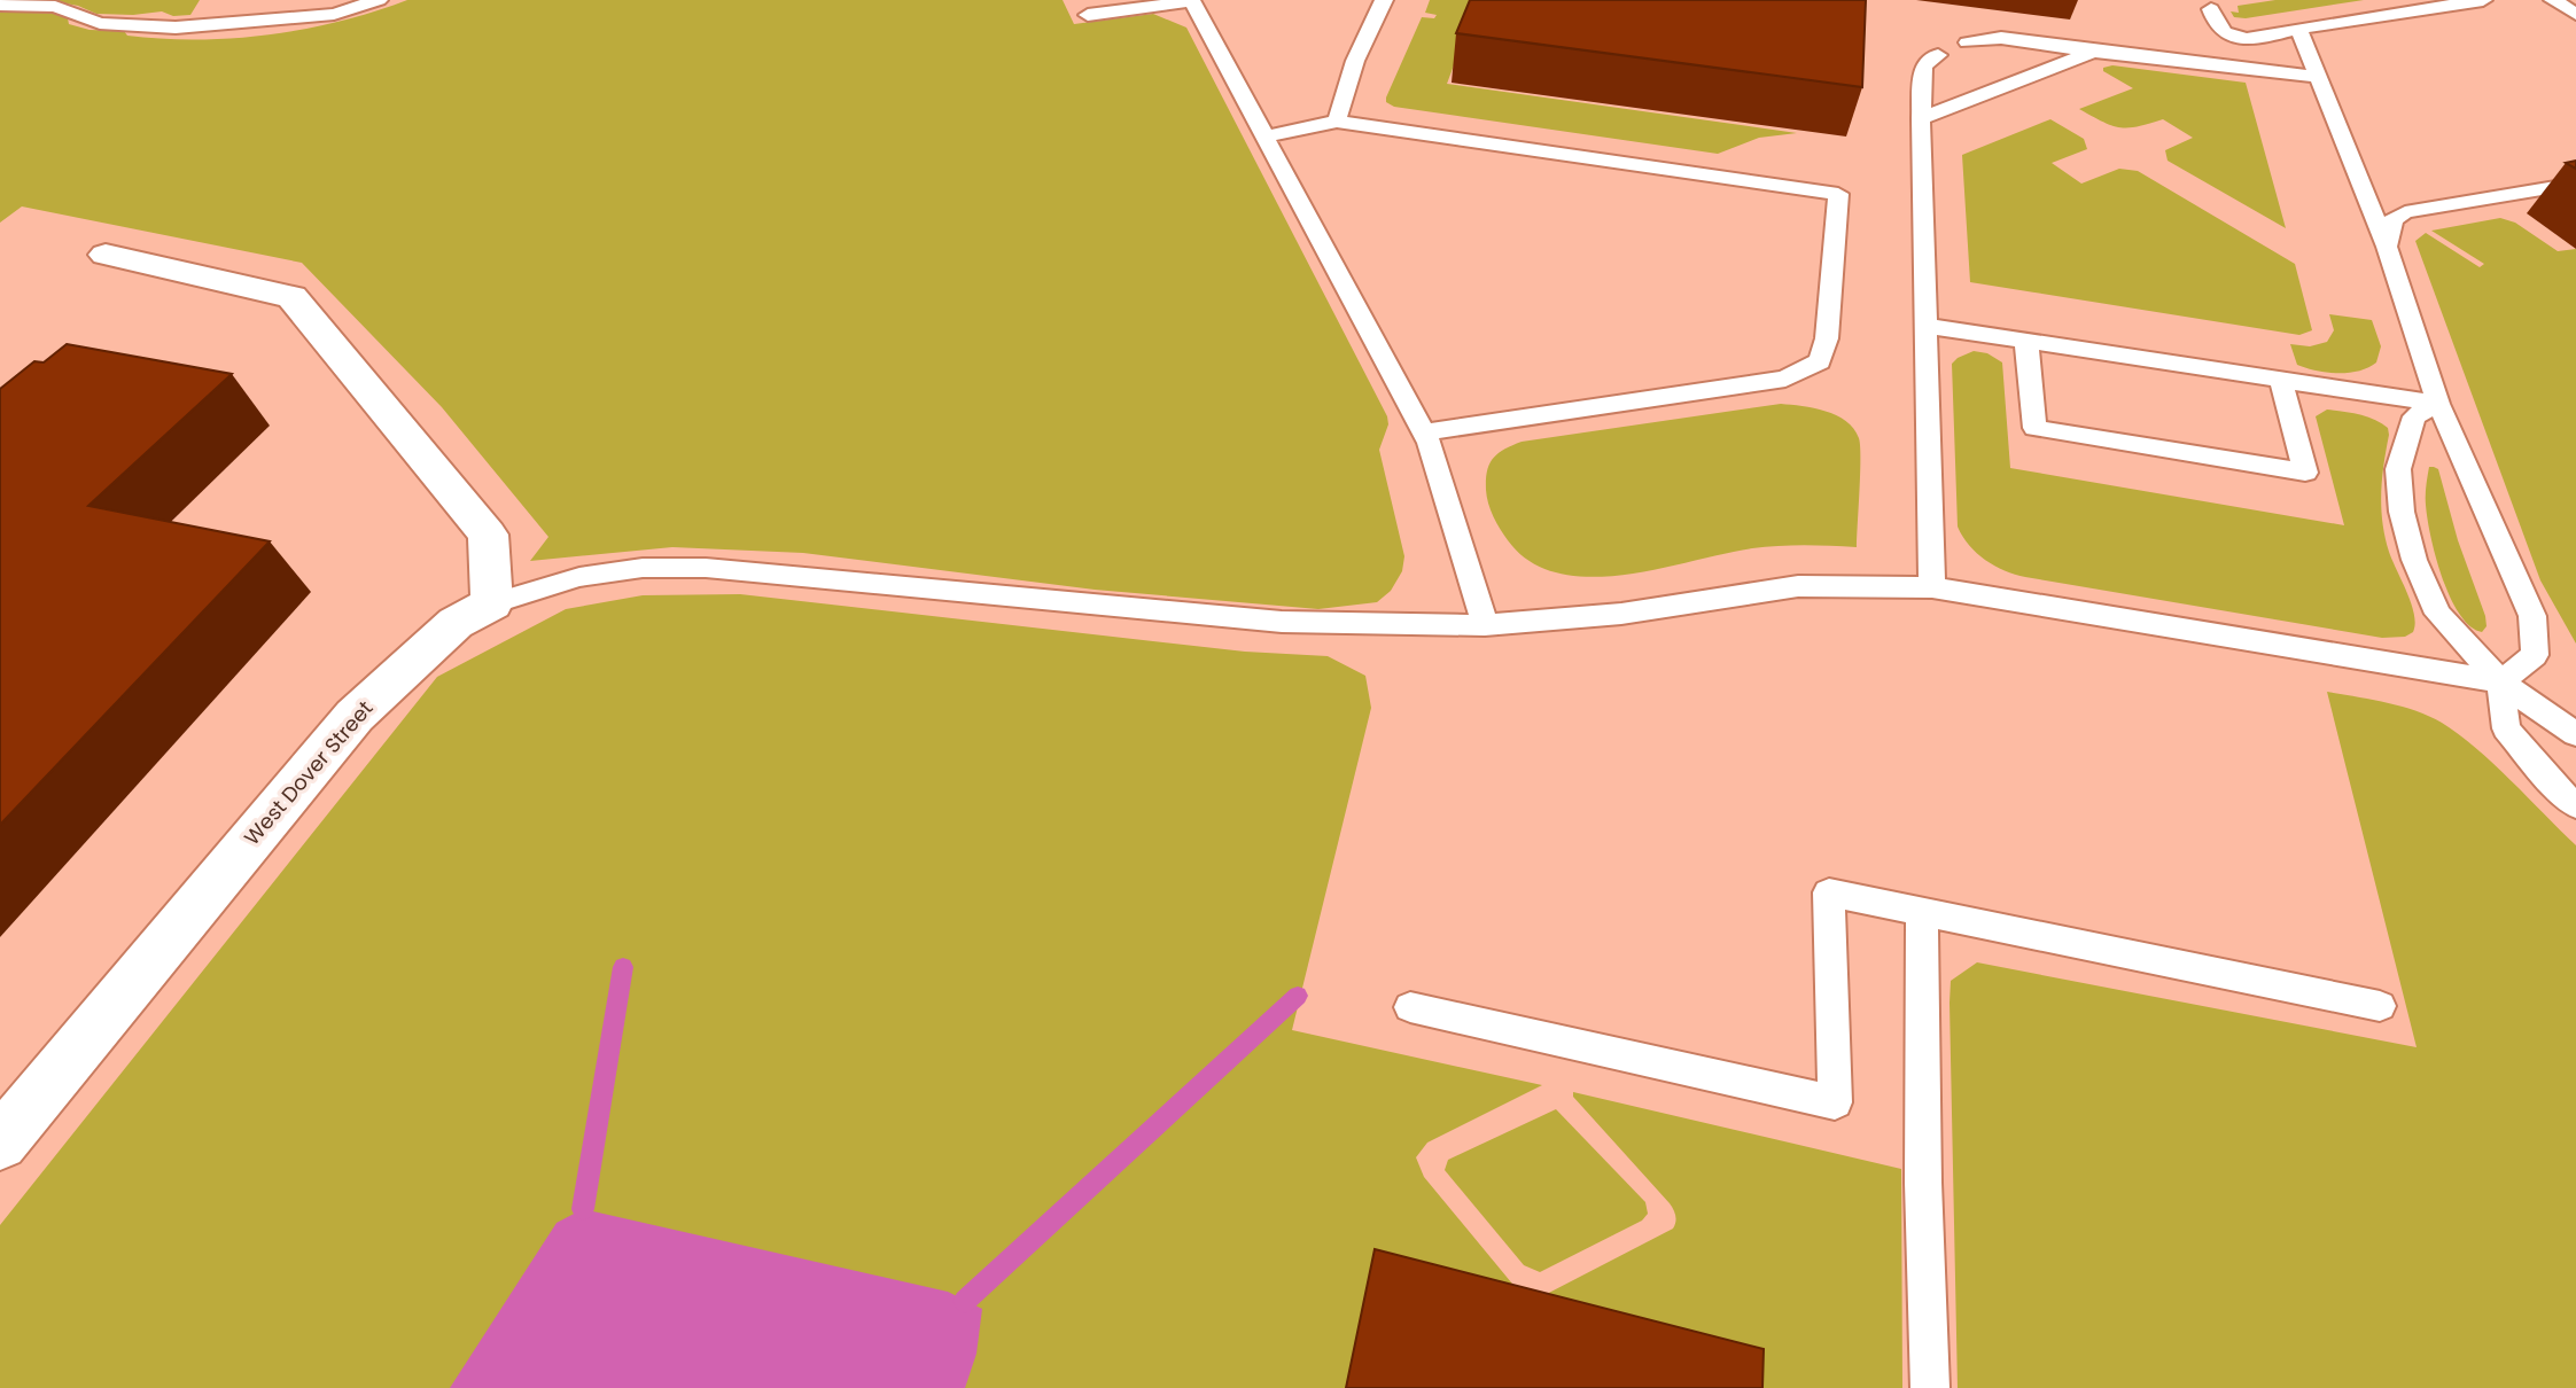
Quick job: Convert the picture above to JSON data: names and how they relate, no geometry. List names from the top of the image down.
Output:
{
  "streets": {
    "street": ["West Dover Street"]
  }
}
